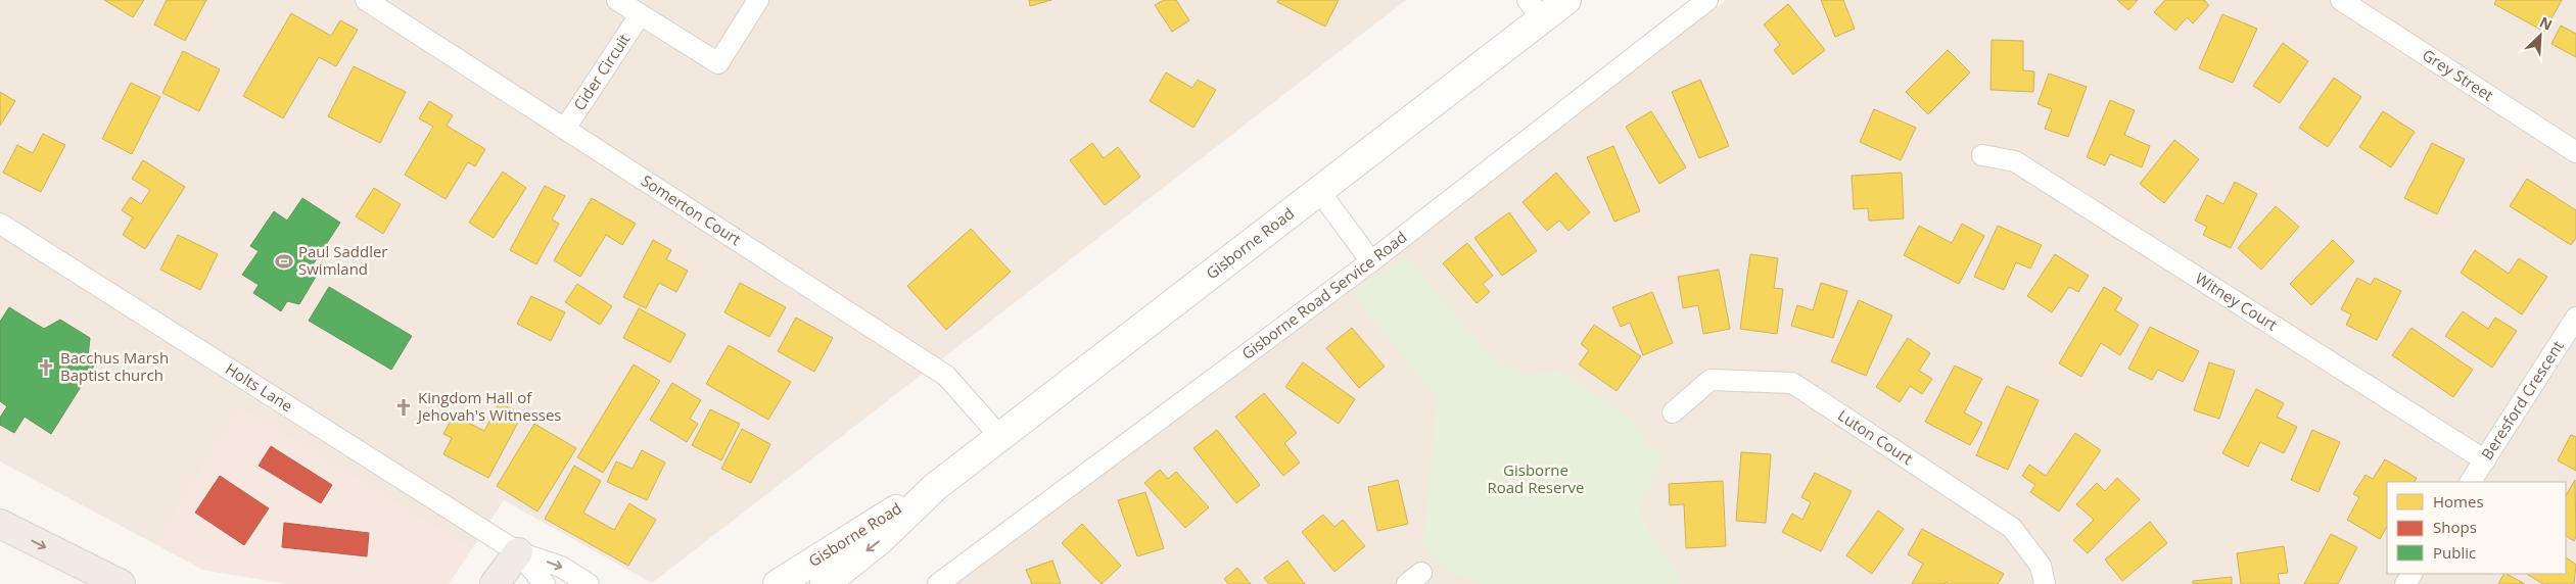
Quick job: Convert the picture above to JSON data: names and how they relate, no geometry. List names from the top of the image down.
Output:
{
  "streets": {
    "main road": ["Gisborne Road"],
    "street": [
      "Cider Circuit",
      "Grey Street",
      "Somerton Court",
      "Gisborne Road Service Road",
      "Witney Court",
      "Holts Lane",
      "Beresford Crescent",
      "Luton Court"
    ]
  },
  "crossings": [
    ["Cider Circuit", "Somerton Court"],
    ["Somerton Court", "Gisborne Road"],
    ["Witney Court", "Beresford Crescent"]
  ],
  "parks": ["Gisborne Road Reserve"],
  "places": {
    "sports": ["Paul Saddler Swimland"],
    "church": ["Bacchus Marsh Baptist church", "Kingdom Hall of Jehovah's Witnesses"]
  },
  "legend": ["Homes", "Shops", "Public"],
  "north": "top right"
}
